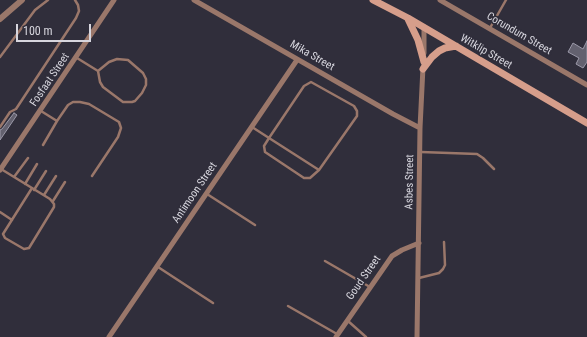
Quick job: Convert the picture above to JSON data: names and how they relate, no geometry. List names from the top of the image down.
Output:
{
  "streets": {
    "main road": ["Witklip Street"],
    "street": [
      "Corundum Street",
      "Mika Street",
      "Fosfaat Street",
      "Asbes Street",
      "Antimoon Street",
      "Goud Street"
    ]
  },
  "crossings": [
    ["Witklip Street", "Asbes Street"],
    ["Mika Street", "Asbes Street"],
    ["Mika Street", "Antimoon Street"],
    ["Asbes Street", "Goud Street"]
  ],
  "scale_bar": "100 m"
}
